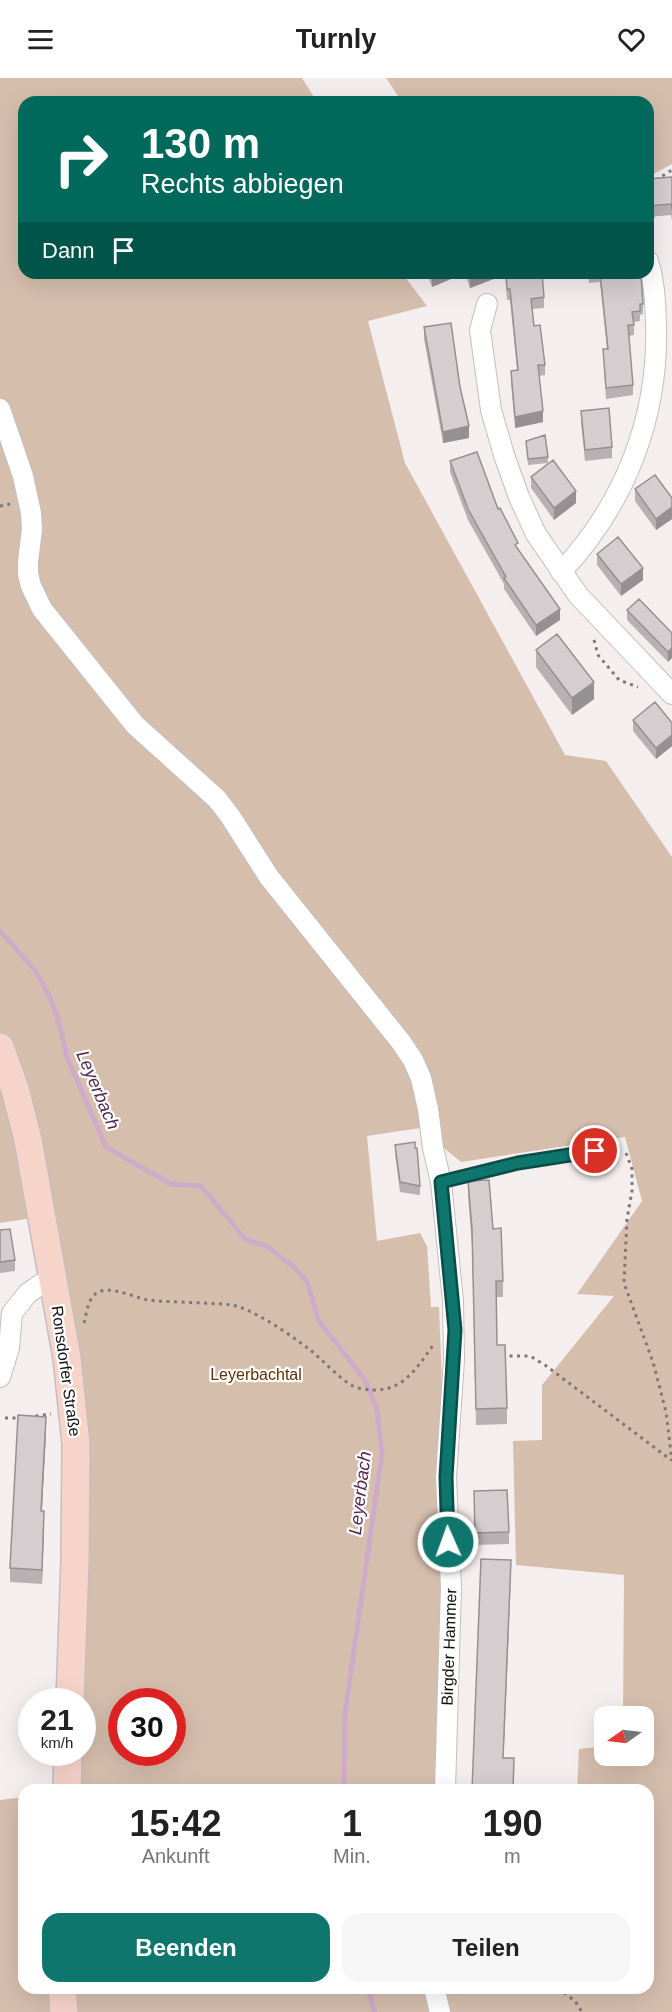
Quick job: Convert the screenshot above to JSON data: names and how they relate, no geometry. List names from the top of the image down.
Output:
{
  "streets": {
    "main road": ["Ronsdorfer Straße"],
    "street": ["Birgder Hammer"]
  },
  "water": ["Leyerbach"],
  "parks": ["Leyerbachtal"],
  "north": "left",
  "page": {
    "header": "Turnly",
    "turn": ["130 m", "Rechts abbiegen"],
    "then": "Dann",
    "speed": "21 km/h",
    "limit": "30",
    "eta": [
      "15:42",
      "Ankunft",
      "1",
      "Min.",
      "190",
      "m"
    ],
    "buttons": ["Beenden", "Teilen"]
  }
}
